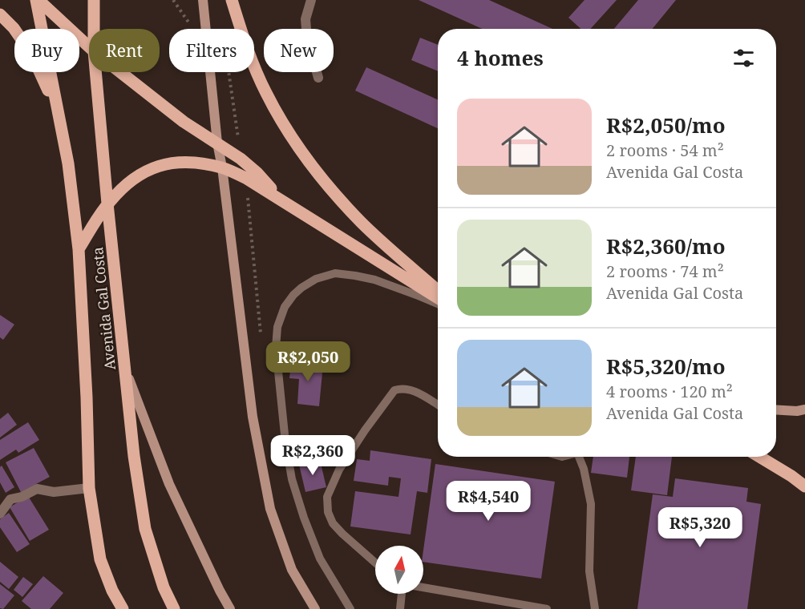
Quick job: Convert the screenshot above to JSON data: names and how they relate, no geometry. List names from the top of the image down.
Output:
{
  "streets": {
    "main road": ["Avenida Gal Costa"]
  },
  "north": "top",
  "page": {
    "chip": [
      "Buy",
      "Rent",
      "Filters",
      "New"
    ],
    "heading": "4 homes",
    "list": [
      {
        "name": "R$2,050/mo",
        "note": "2 rooms · 54 m² · Avenida Gal Costa"
      },
      {
        "name": "R$2,360/mo",
        "note": "2 rooms · 74 m² · Avenida Gal Costa"
      },
      {
        "name": "R$5,320/mo",
        "note": "4 rooms · 120 m² · Avenida Gal Costa"
      }
    ],
    "price": [
      "R$2,050",
      "R$2,360",
      "R$4,540",
      "R$5,320"
    ]
  }
}
